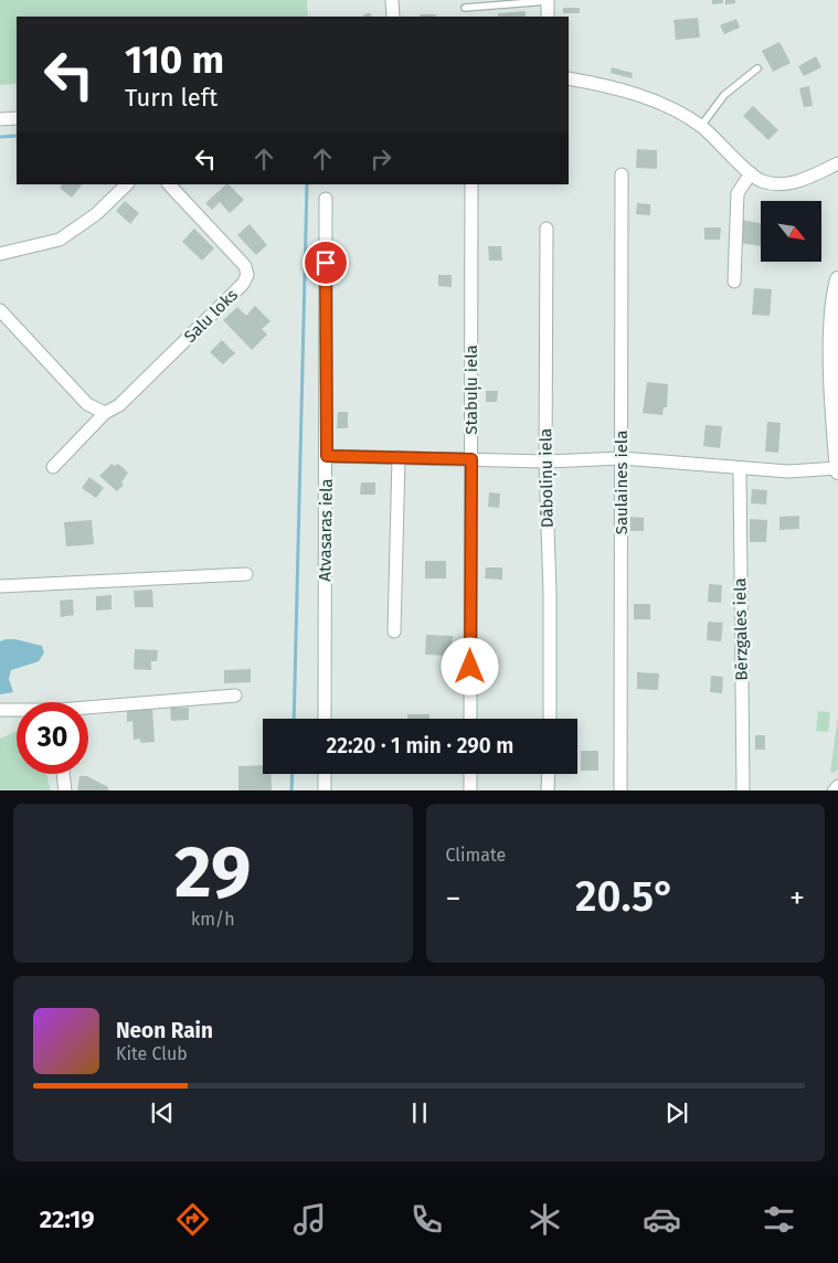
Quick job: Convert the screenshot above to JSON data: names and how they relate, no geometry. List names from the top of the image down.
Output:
{
  "streets": {
    "street": [
      "Salu loks",
      "Stabuļu iela",
      "Dāboliņu iela",
      "Saulaines iela",
      "Atvasaras iela",
      "Bērzgales iela"
    ]
  },
  "north": "bottom right",
  "page": {
    "turn": ["110 m", "Turn left"],
    "limit": "30",
    "trip": "22:20 · 1 min · 290 m",
    "tile": [
      ["29", "km/h"],
      "Climate"
    ],
    "heat": ["−", "20.5°", "+"],
    "song": ["Neon Rain", "Kite Club"],
    "tabs": "22:19"
  }
}
